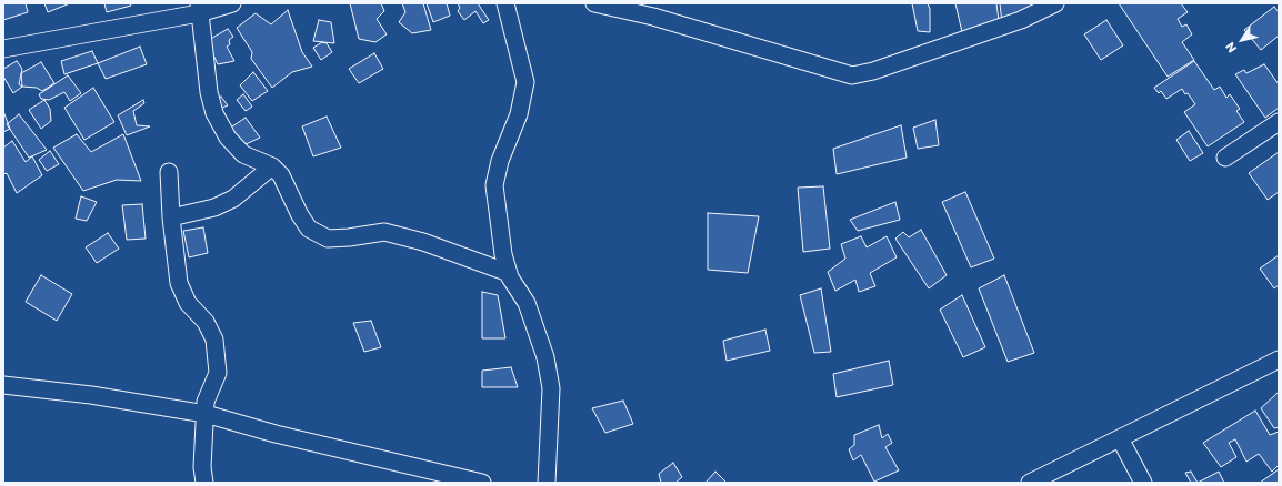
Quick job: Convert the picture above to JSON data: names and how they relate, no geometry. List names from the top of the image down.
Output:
{
  "north": "bottom left"
}
